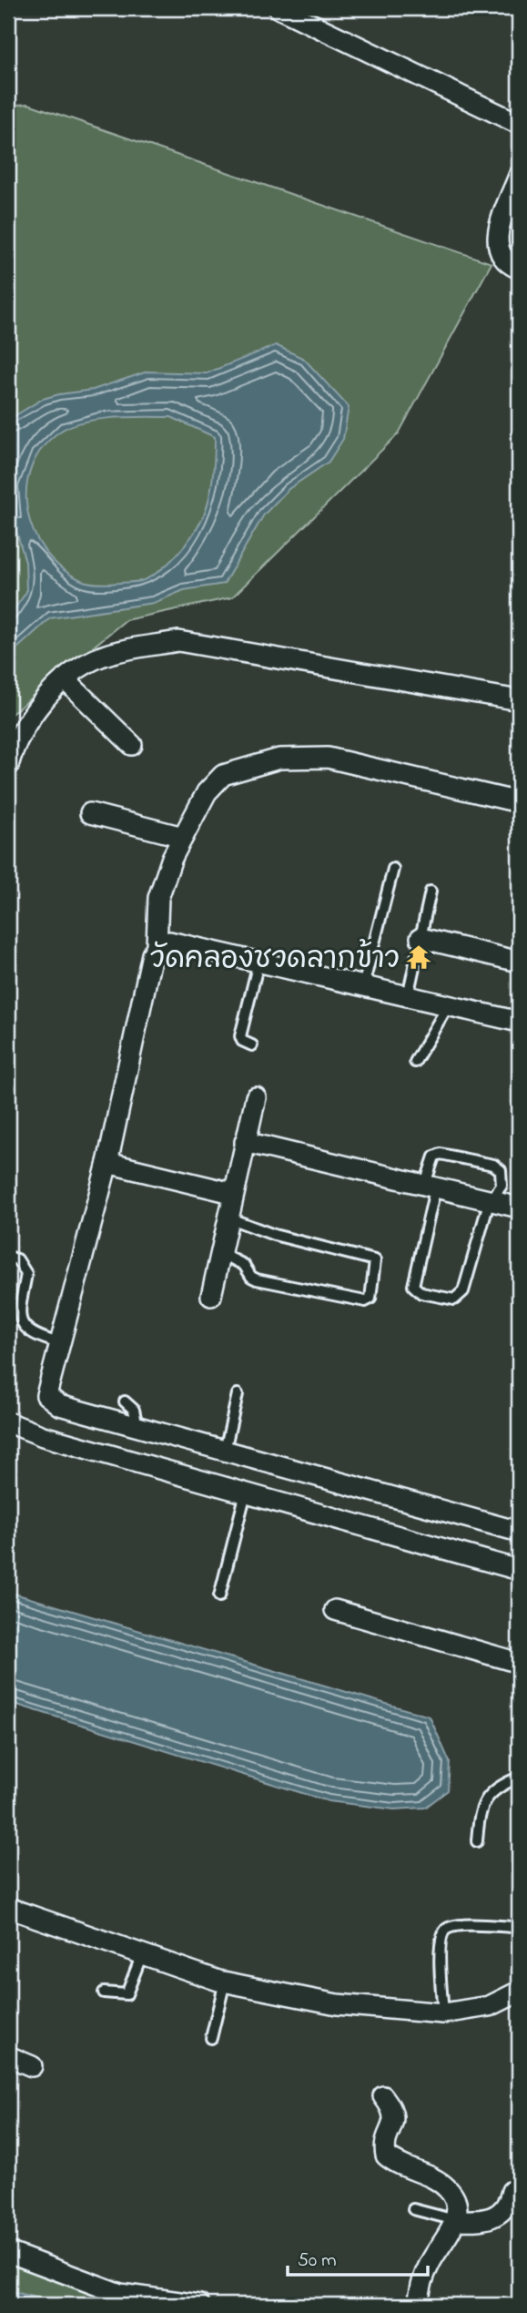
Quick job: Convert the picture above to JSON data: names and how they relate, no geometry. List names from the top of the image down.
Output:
{
  "places": {
    "temple": ["วัดคลองชวดลากข้าว"]
  },
  "scale_bar": "50 m"
}
